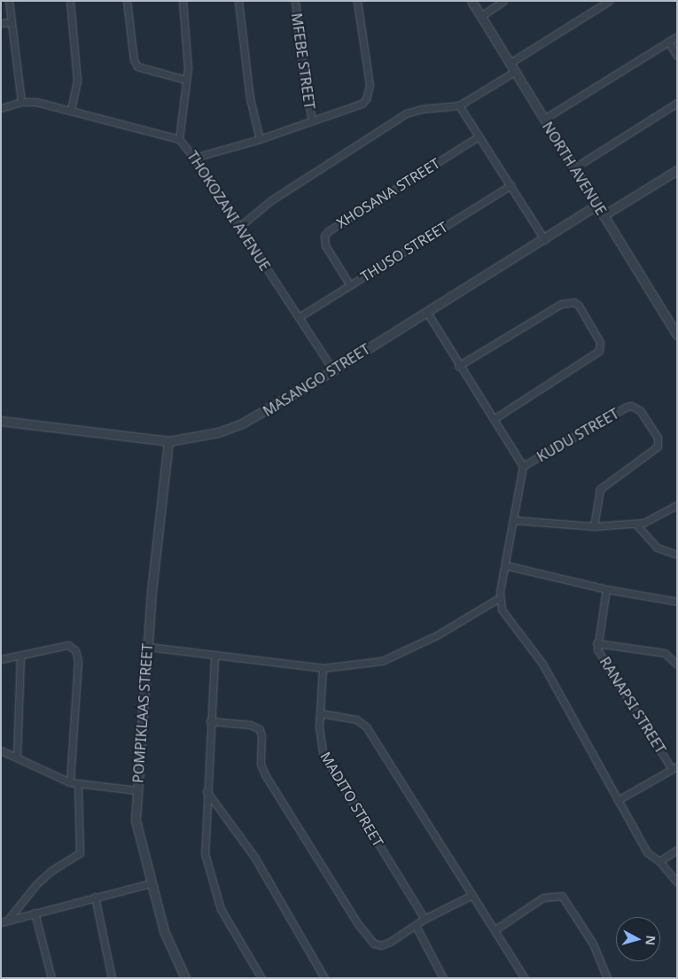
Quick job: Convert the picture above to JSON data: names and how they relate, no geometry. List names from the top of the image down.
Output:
{
  "streets": {
    "street": [
      "MFEBE STREET",
      "NORTH AVENUE",
      "XHOSANA STREET",
      "THOKOZANI AVENUE",
      "THUSO STREET",
      "MASANGO STREET",
      "KUDU STREET",
      "RANAPSI STREET",
      "POMPIKLAAS STREET",
      "MADITO STREET"
    ]
  },
  "crossings": [
    ["NORTH AVENUE", "MASANGO STREET"],
    ["XHOSANA STREET", "THUSO STREET"],
    ["THOKOZANI AVENUE", "THUSO STREET"],
    ["THOKOZANI AVENUE", "MASANGO STREET"],
    ["MASANGO STREET", "POMPIKLAAS STREET"]
  ],
  "north": "right"
}
